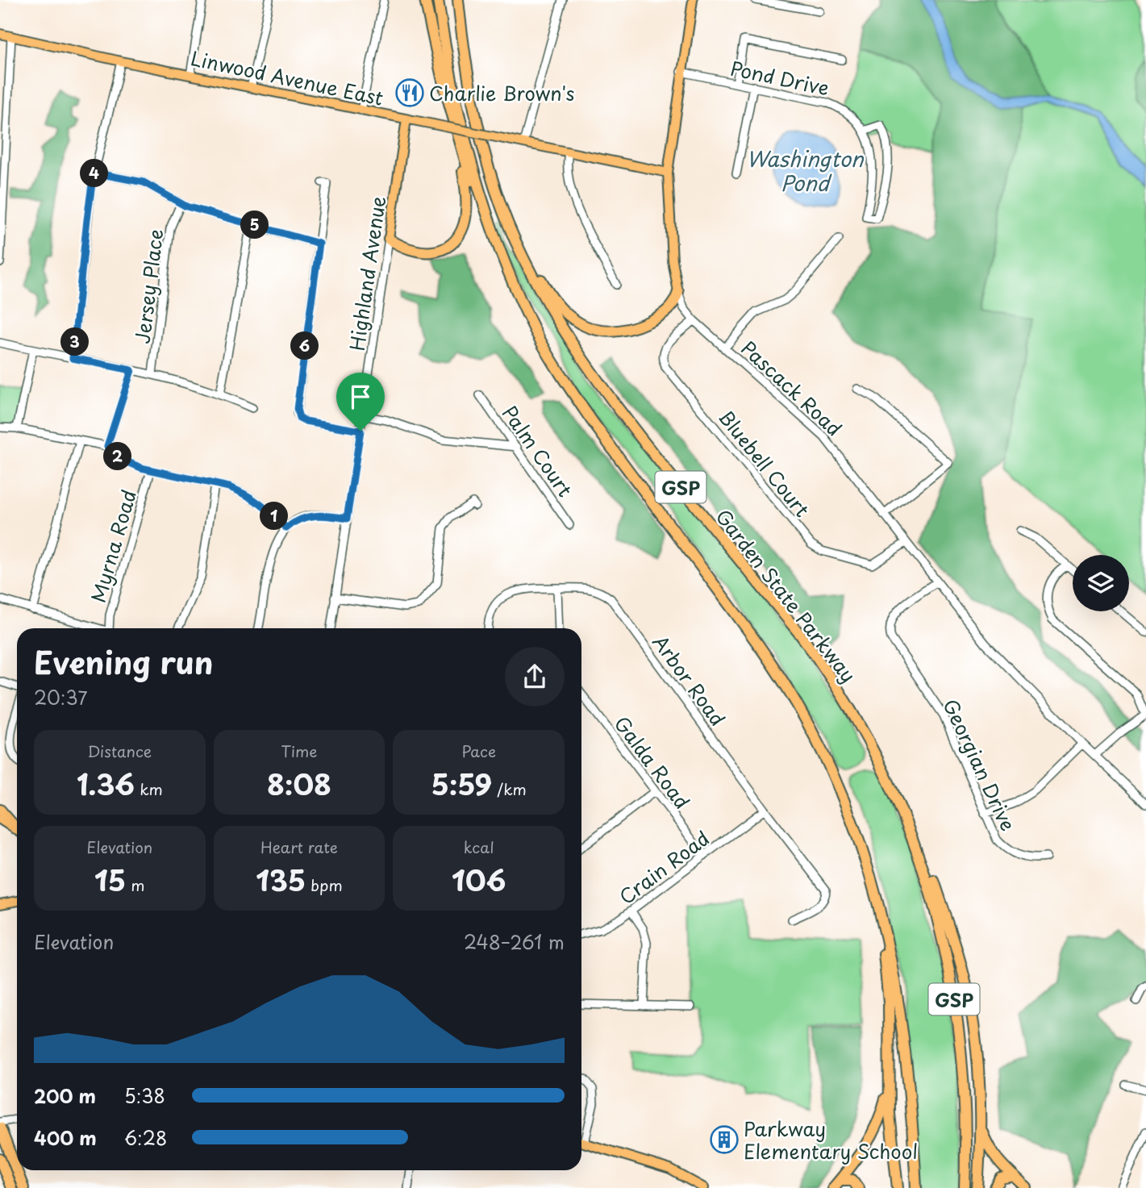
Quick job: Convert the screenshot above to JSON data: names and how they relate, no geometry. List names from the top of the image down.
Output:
{
  "streets": {
    "highway": ["GSP", "Garden State Parkway"],
    "main road": ["Linwood Avenue East", "Highland Avenue", "Pascack Road"],
    "street": [
      "Pond Drive",
      "Jersey Place",
      "Palm Court",
      "Bluebell Court",
      "Myrna Road",
      "Arbor Road",
      "Galda Road",
      "Georgian Drive",
      "Crain Road"
    ]
  },
  "crossings": [
    ["Linwood Avenue East", "Highland Avenue"],
    ["Linwood Avenue East", "Pascack Road"],
    ["Pond Drive", "Pascack Road"],
    ["Pascack Road", "Bluebell Court"],
    ["Pascack Road", "Georgian Drive"],
    ["Arbor Road", "Crain Road"],
    ["Galda Road", "Crain Road"]
  ],
  "water": ["Washington Pond"],
  "places": {
    "restaurant": ["Charlie Brown's"],
    "building": ["Parkway Elementary School"]
  },
  "page": {
    "pins": [
      "4",
      "5",
      "3",
      "6",
      "2",
      "1"
    ],
    "heading": ["Evening run", "20:37"],
    "stats": [
      ["Distance", "1.36 km"],
      ["Time", "8:08"],
      ["Pace", "5:59 /km"],
      ["Elevation", "15 m"],
      ["Heart rate", "135 bpm"],
      ["kcal", "106"]
    ],
    "chart": ["Elevation", "248–261 m"],
    "list": [
      {
        "name": "200 m",
        "note": "5:38"
      },
      {
        "name": "400 m",
        "note": "6:28"
      }
    ]
  }
}
